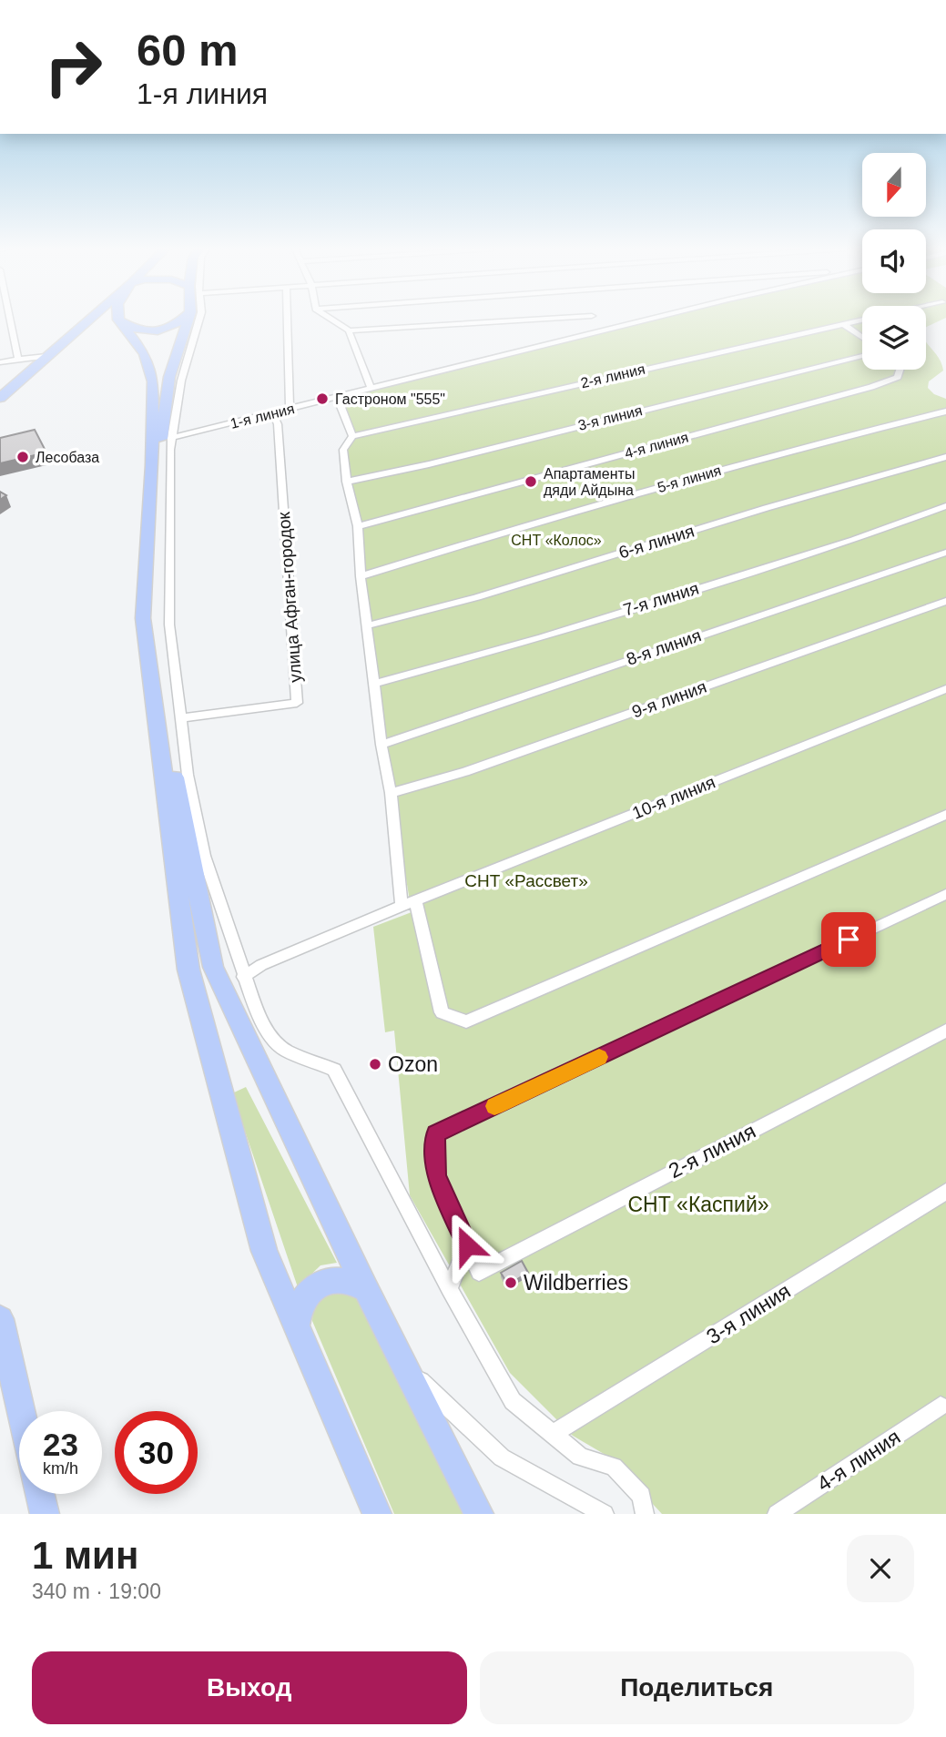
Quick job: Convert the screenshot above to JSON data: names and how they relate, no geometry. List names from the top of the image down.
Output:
{
  "streets": {
    "street": [
      "2-я линия",
      "1-я линия",
      "3-я линия",
      "4-я линия",
      "5-я линия",
      "6-я линия",
      "улица Афган-городок",
      "7-я линия",
      "8-я линия",
      "9-я линия",
      "10-я линия"
    ]
  },
  "crossings": [
    ["1-я линия", "улица Афган-городок"]
  ],
  "parks": ["СНТ «Колос»", "СНТ «Рассвет»", "СНТ «Каспий»"],
  "places": [
    "Гастроном \"555\"",
    "Лесобаза",
    "Апартаменты дяди Айдына",
    "Ozon",
    "Wildberries"
  ],
  "north": "bottom",
  "page": {
    "turn": ["60 m", "1-я линия"],
    "speed": "23 km/h",
    "limit": "30",
    "heading": ["1 мин", "340 m · 19:00"],
    "buttons": ["Выход", "Поделиться"]
  }
}
